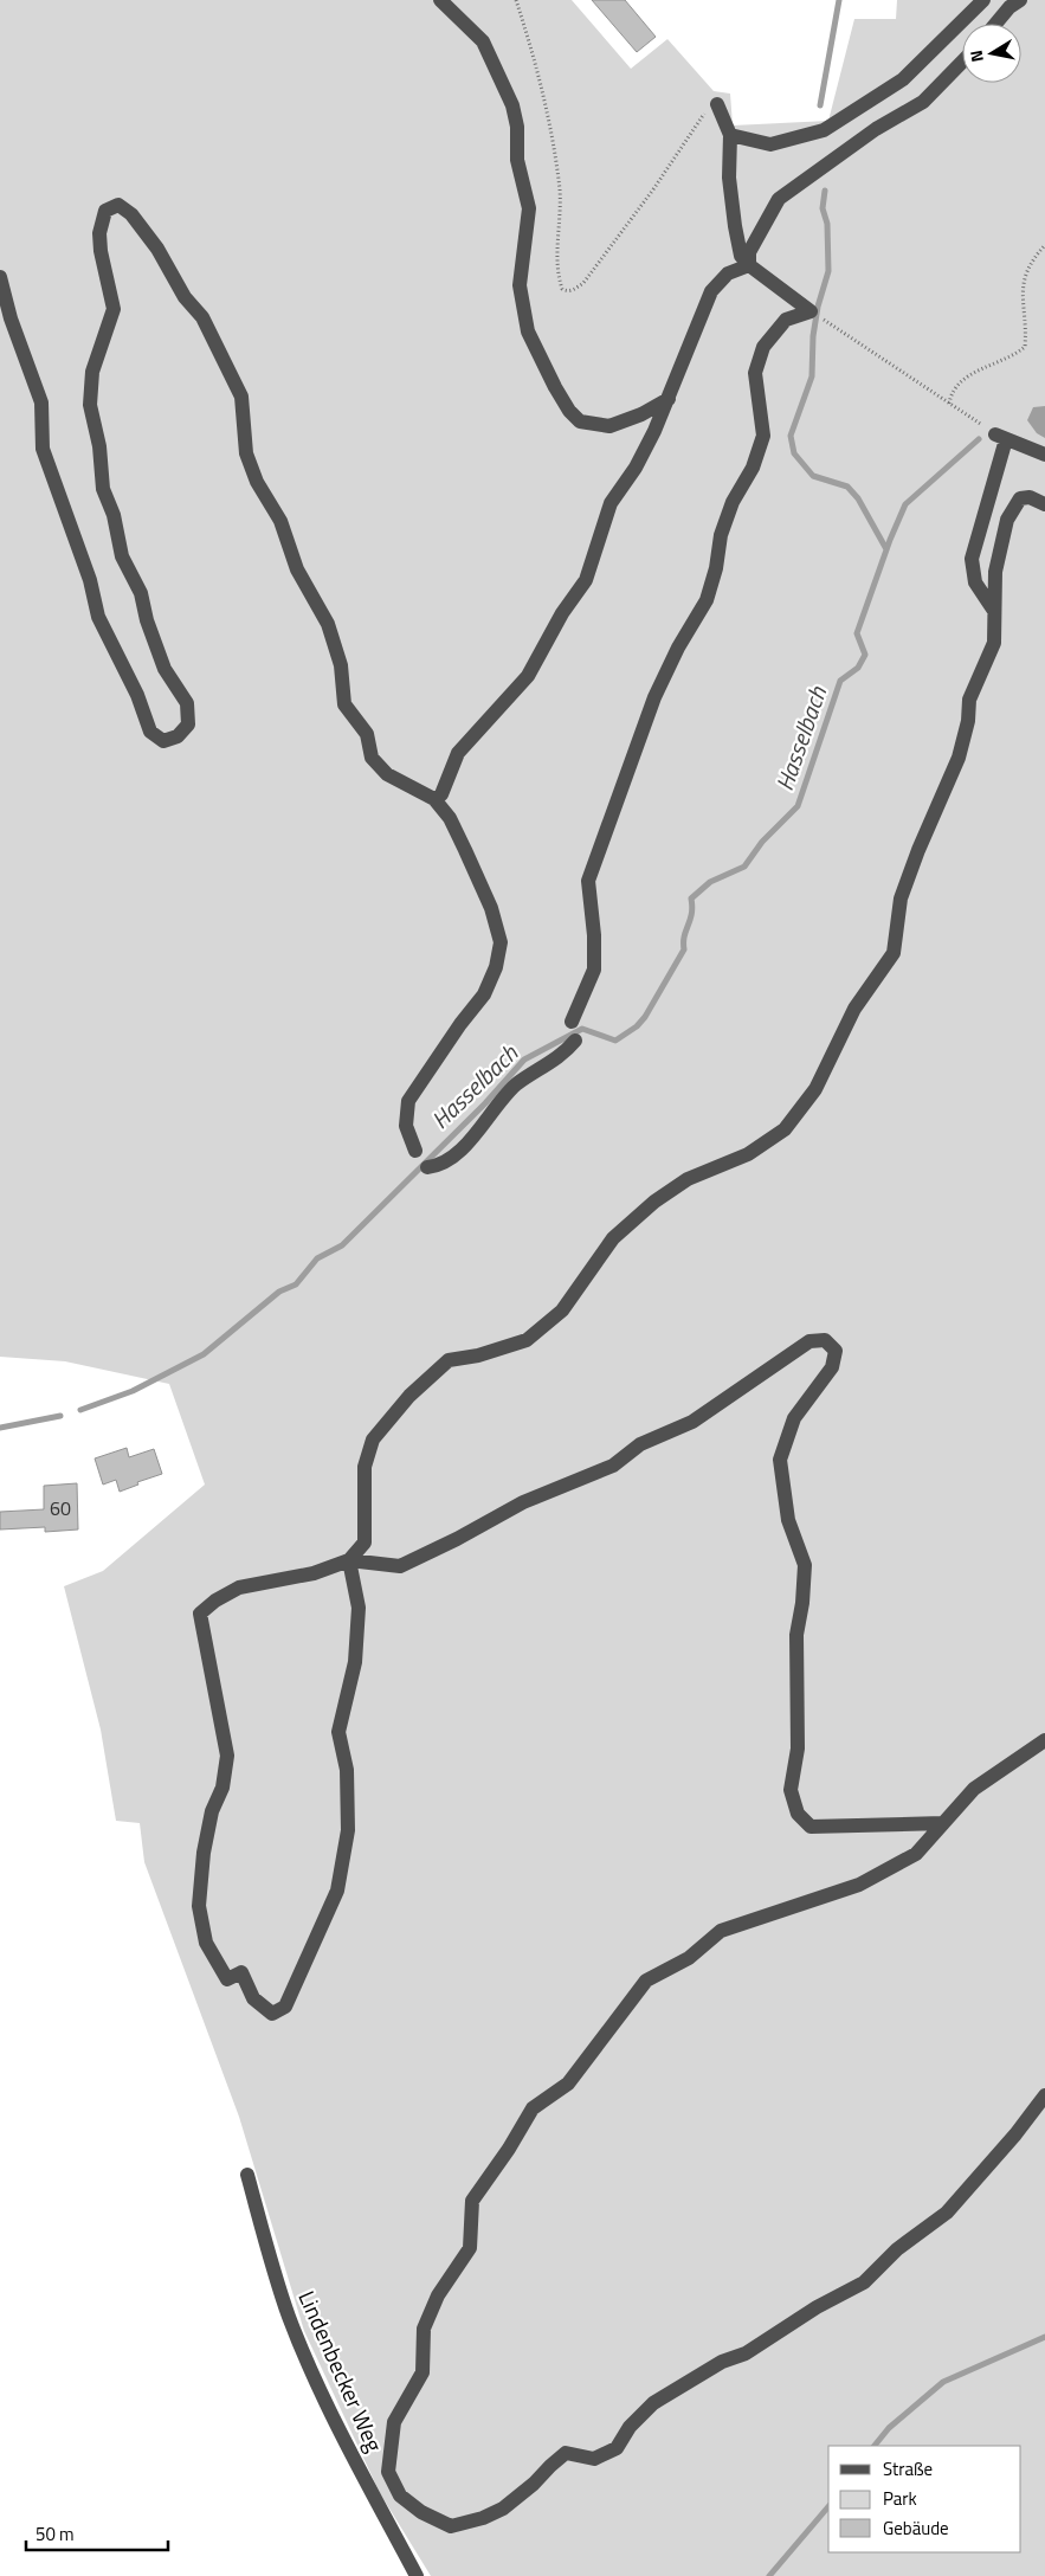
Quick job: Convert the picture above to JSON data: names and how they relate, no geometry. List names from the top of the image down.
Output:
{
  "streets": {
    "street": ["Lindenbecker Weg"]
  },
  "water": ["Hasselbach"],
  "house_numbers": ["60"],
  "legend": ["Straße", "Park", "Gebäude"],
  "scale_bar": "50 m",
  "north": "left"
}
